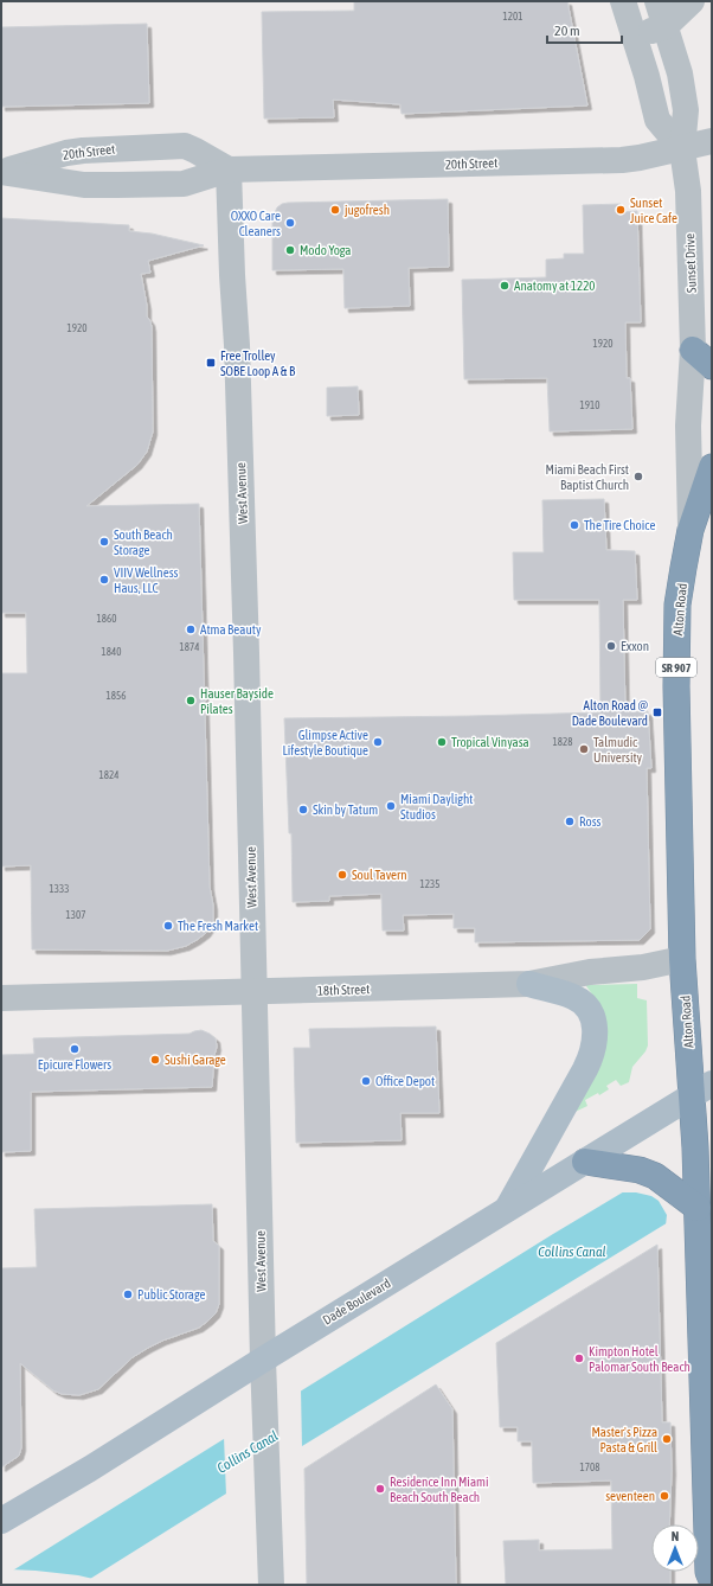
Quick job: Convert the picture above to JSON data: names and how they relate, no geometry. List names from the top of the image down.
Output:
{
  "streets": {
    "highway": ["Alton Road", "SR 907"],
    "main road": ["Dade Boulevard"],
    "street": [
      "20th Street",
      "Sunset Drive",
      "West Avenue",
      "18th Street"
    ]
  },
  "crossings": [
    ["20th Street", "Sunset Drive"],
    ["20th Street", "West Avenue"],
    ["Sunset Drive", "Alton Road"],
    ["West Avenue", "18th Street"],
    ["West Avenue", "Dade Boulevard"],
    ["Alton Road", "18th Street"],
    ["Alton Road", "Dade Boulevard"]
  ],
  "water": ["Collins Canal"],
  "places": {
    "other": [
      "jugofresh",
      "Sunset Juice Cafe",
      "OXXO Care Cleaners",
      "Modo Yoga",
      "Anatomy at 1220",
      "Miami Beach First Baptist Church",
      "The Tire Choice",
      "South Beach Storage",
      "VIIV Wellness Haus, LLC",
      "Atma Beauty",
      "Exxon",
      "Hauser Bayside Pilates",
      "Glimpse Active Lifestyle Boutique",
      "Tropical Vinyasa",
      "Talmudic University",
      "Miami Daylight Studios",
      "Skin by Tatum",
      "Ross",
      "Soul Tavern",
      "The Fresh Market",
      "Epicure Flowers",
      "Sushi Garage",
      "Office Depot",
      "Public Storage",
      "Kimpton Hotel Palomar South Beach",
      "Master's Pizza Pasta & Grill",
      "Residence Inn Miami Beach South Beach",
      "seventeen"
    ],
    "transit": ["Free Trolley SOBE Loop A & B", "Alton Road @ Dade Boulevard"]
  },
  "house_numbers": [
    "1201",
    "1920",
    "1920",
    "1910",
    "1860",
    "1874",
    "1840",
    "1856",
    "1828",
    "1824",
    "1235",
    "1333",
    "1307",
    "1708"
  ],
  "scale_bar": "20 m",
  "north": "top"
}
